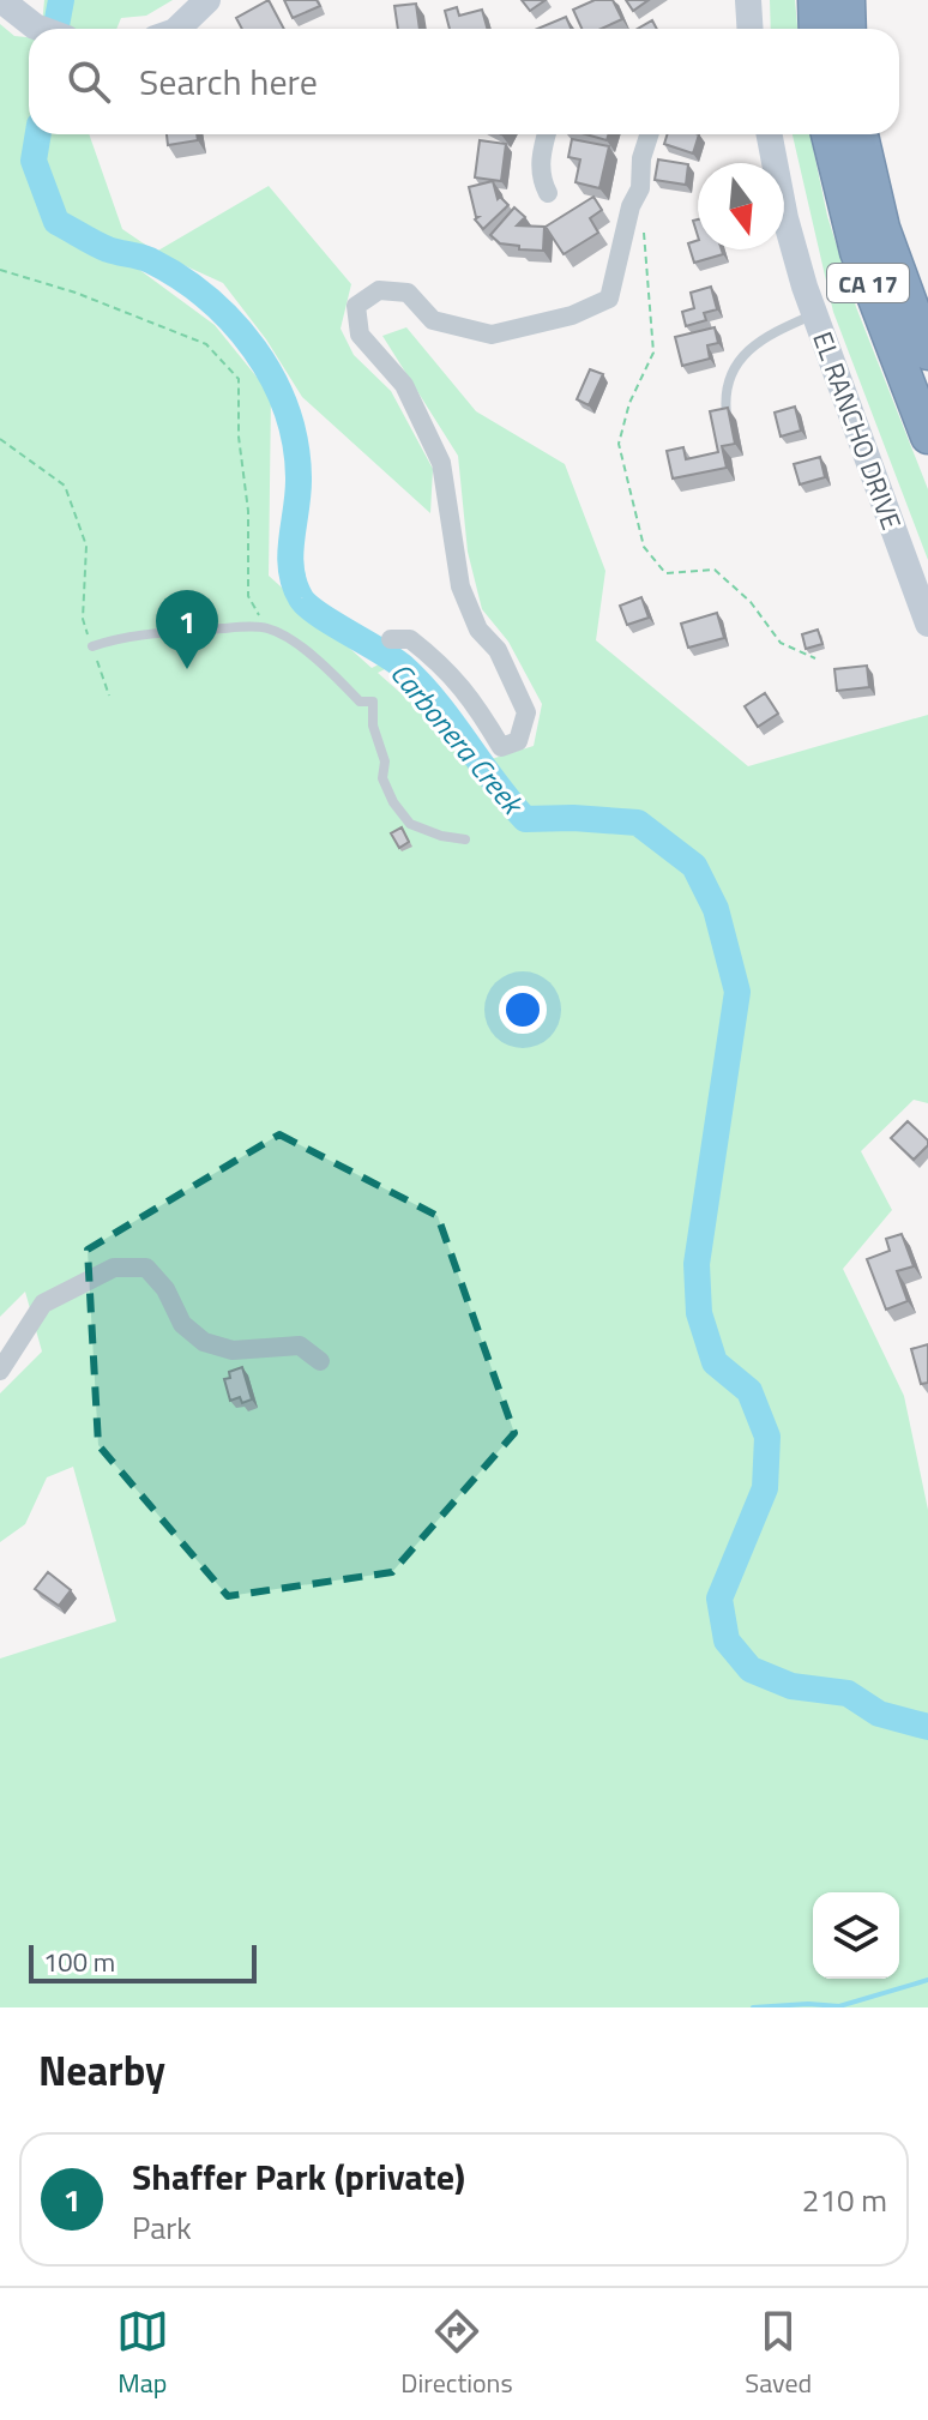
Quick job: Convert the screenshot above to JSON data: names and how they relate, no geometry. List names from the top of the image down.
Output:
{
  "streets": {
    "highway": ["CA 17"],
    "street": ["EL RANCHO DRIVE"]
  },
  "water": ["Carbonera Creek"],
  "scale_bar": "100 m",
  "north": "bottom",
  "page": {
    "search": "Search here",
    "pins": "1",
    "scale": "100 m",
    "heading": "Nearby",
    "list": [
      {
        "mark": "1",
        "name": "Shaffer Park (private)",
        "note": "Park",
        "value": "210 m"
      }
    ],
    "nav": ["Map", "Directions", "Saved"]
  }
}
